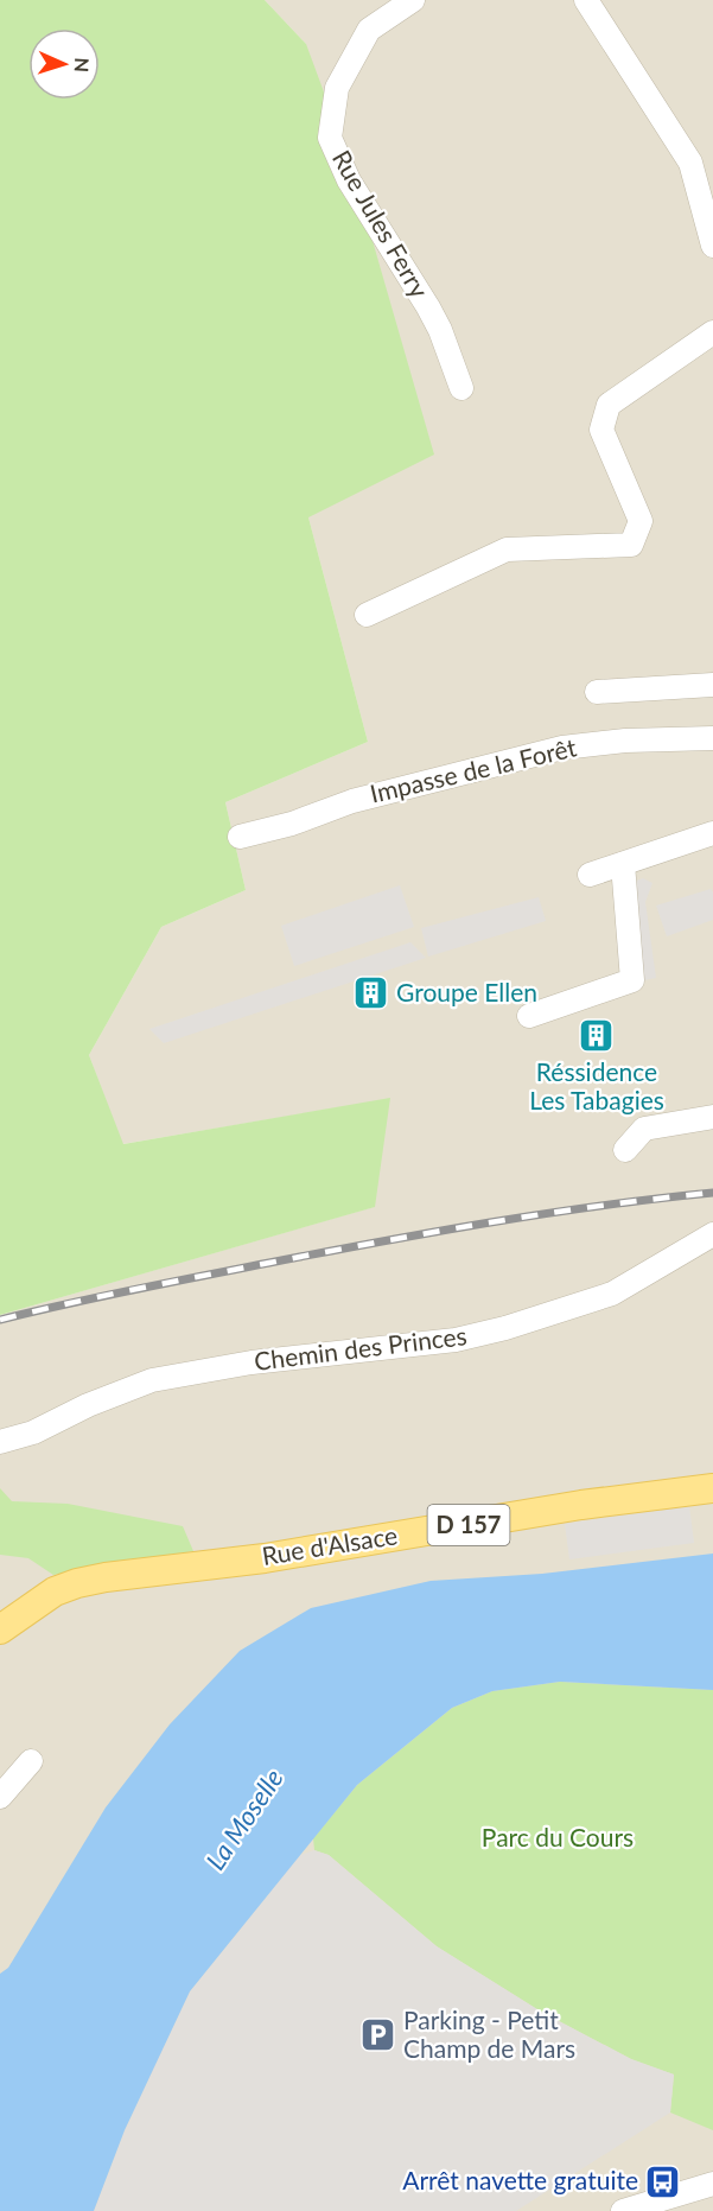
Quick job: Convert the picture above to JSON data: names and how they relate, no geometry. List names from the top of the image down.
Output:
{
  "streets": {
    "main road": ["D 157", "Rue d'Alsace"],
    "street": ["Rue Jules Ferry", "Impasse de la Forêt", "Chemin des Princes"]
  },
  "water": ["La Moselle"],
  "parks": ["Parc du Cours"],
  "places": {
    "building": ["Groupe Ellen", "Réssidence Les Tabagies"],
    "parking": ["Parking - Petit Champ de Mars"],
    "bus stop": ["Arrêt navette gratuite"]
  },
  "north": "right"
}
